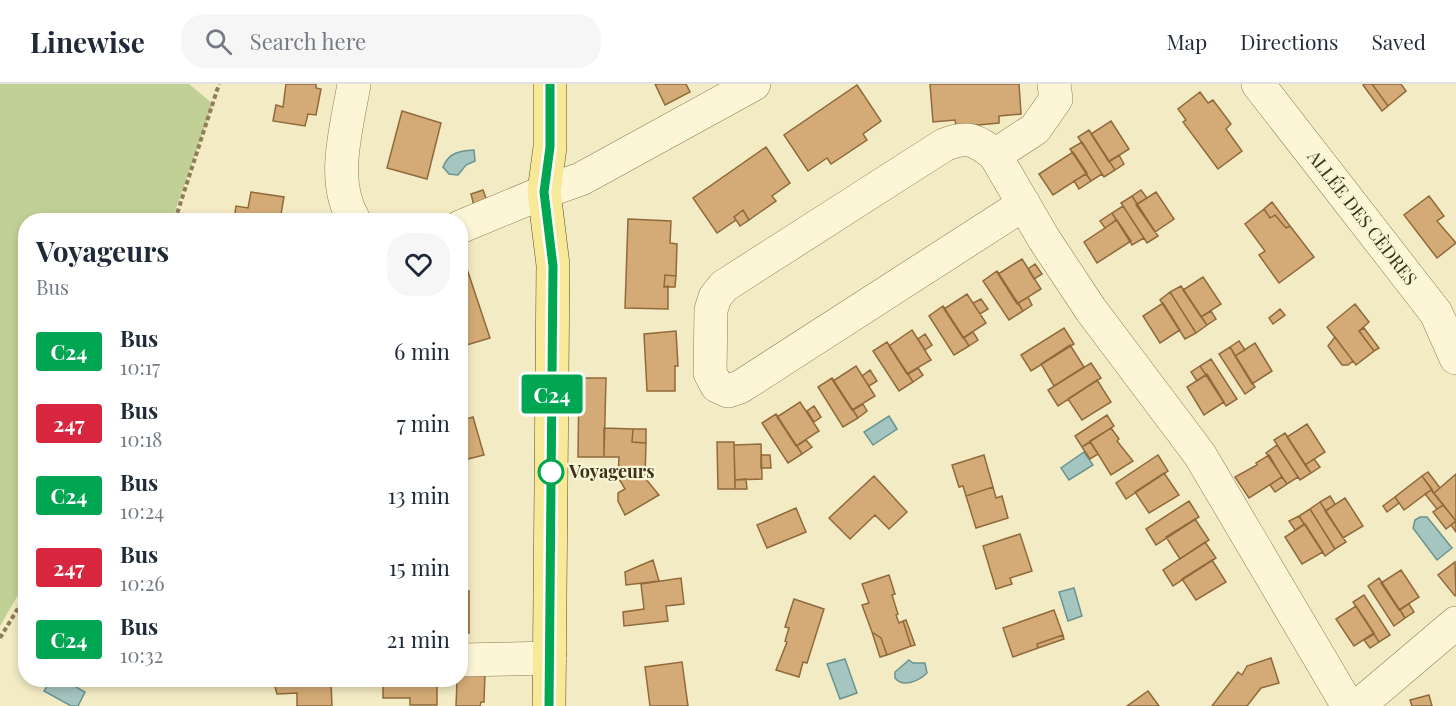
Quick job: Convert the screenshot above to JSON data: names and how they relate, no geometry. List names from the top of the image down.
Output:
{
  "streets": {
    "street": ["ALLÉE DES CÈDRES"]
  },
  "places": ["Voyageurs"],
  "lines": ["bus line C24"],
  "page": {
    "header": "Linewise",
    "search": "Search here",
    "nav": ["Map", "Directions", "Saved"],
    "on_map": "C24",
    "heading": ["Voyageurs", "Bus"],
    "list": [
      {
        "mark": "C24",
        "name": "Bus",
        "note": "10:17",
        "value": "6 min"
      },
      {
        "mark": "247",
        "name": "Bus",
        "note": "10:18",
        "value": "7 min"
      },
      {
        "mark": "C24",
        "name": "Bus",
        "note": "10:24",
        "value": "13 min"
      },
      {
        "mark": "247",
        "name": "Bus",
        "note": "10:26",
        "value": "15 min"
      },
      {
        "mark": "C24",
        "name": "Bus",
        "note": "10:32",
        "value": "21 min"
      }
    ]
  }
}
